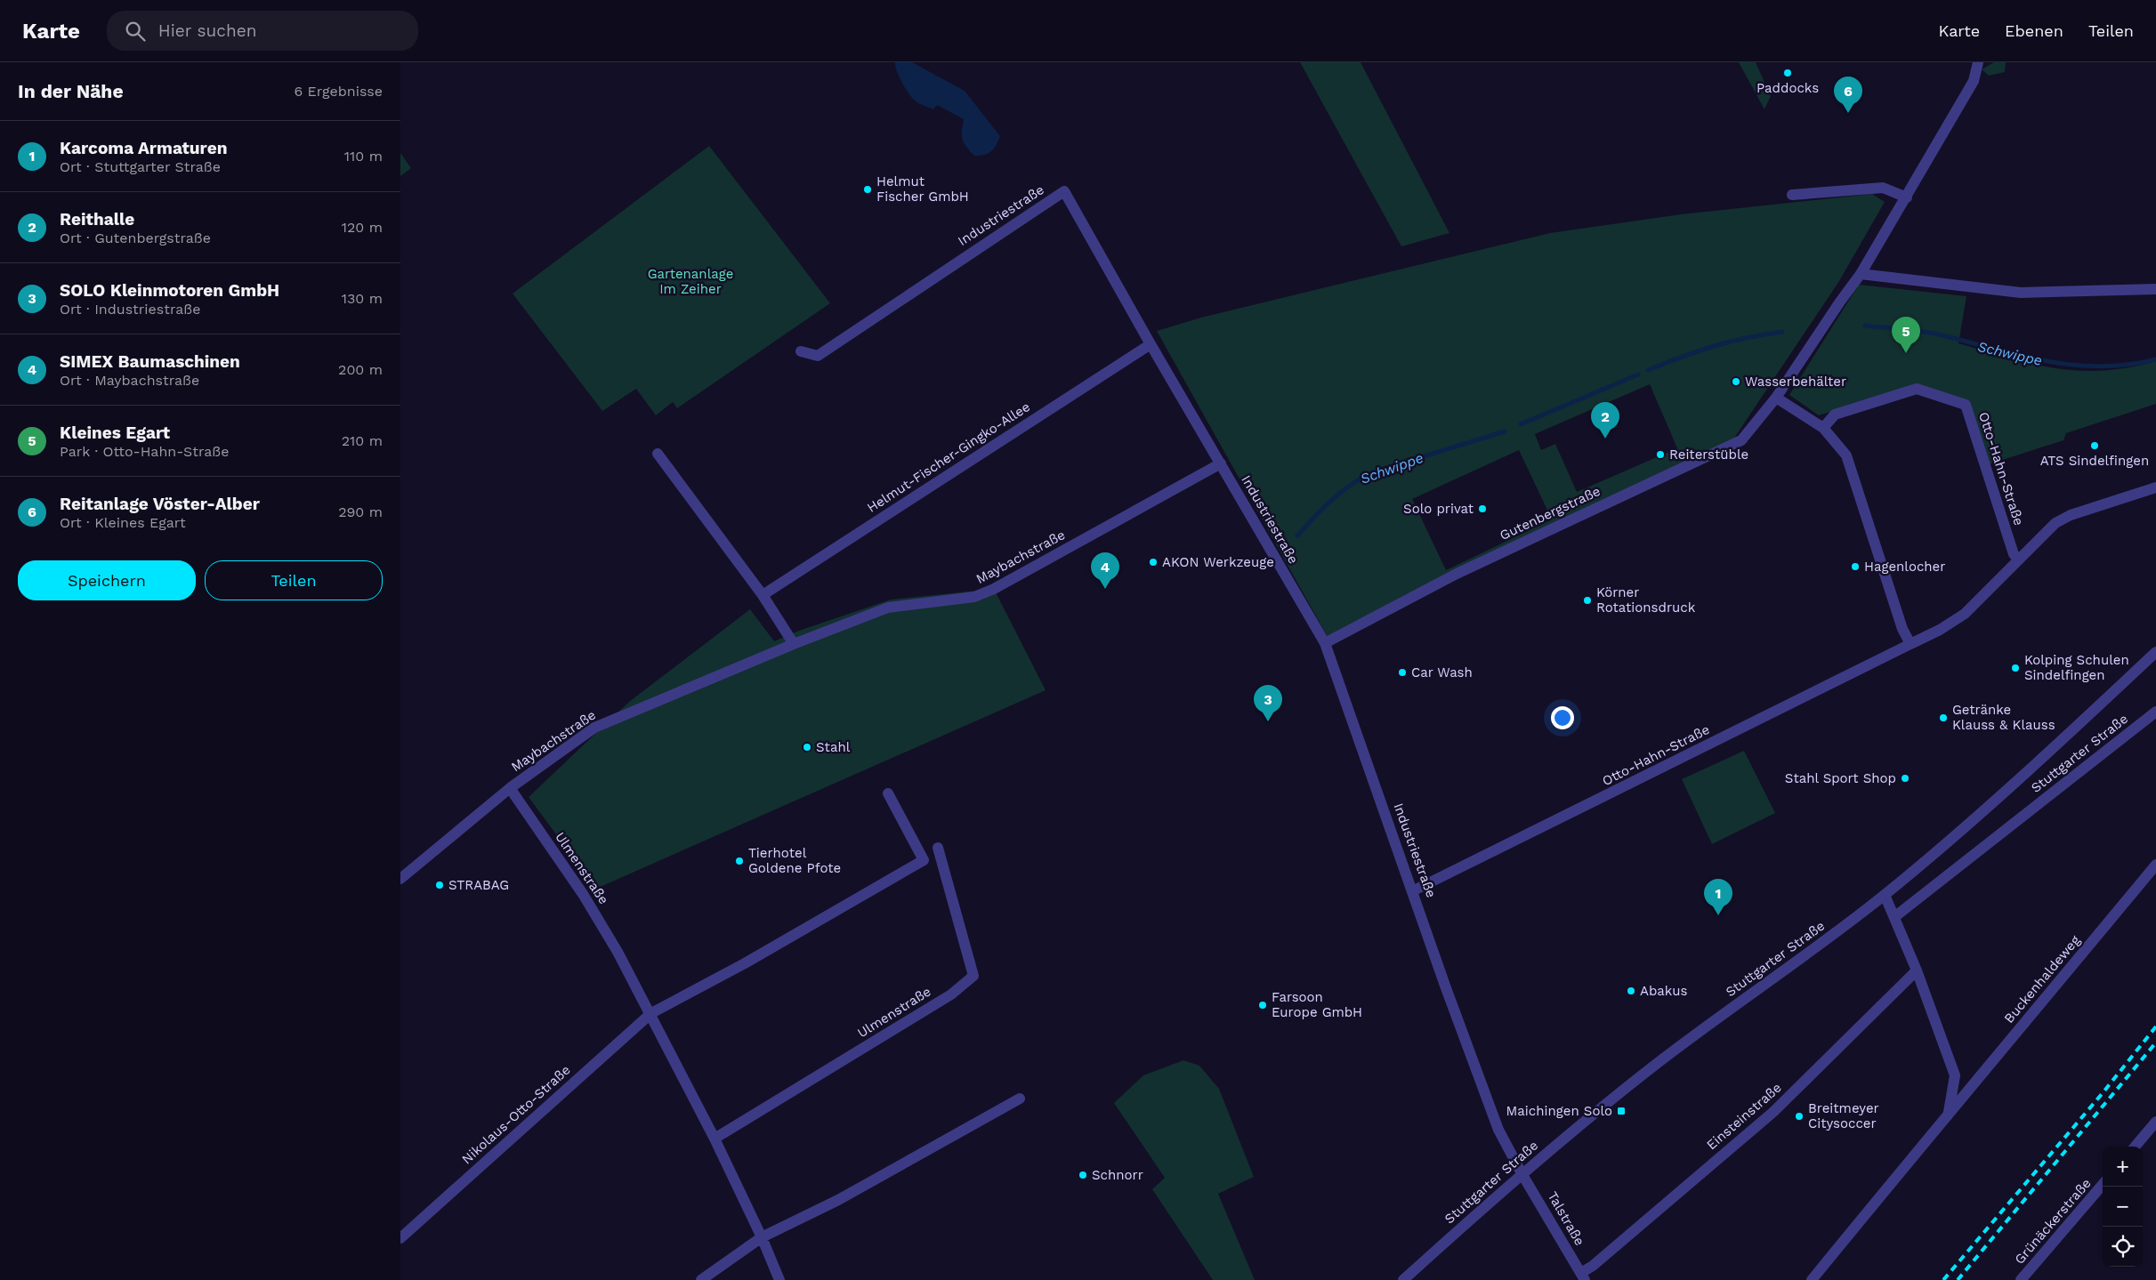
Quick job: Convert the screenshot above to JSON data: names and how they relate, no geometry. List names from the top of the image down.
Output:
{
  "streets": {
    "street": [
      "Industriestraße",
      "Helmut-Fischer-Gingko-Allee",
      "Otto-Hahn-Straße",
      "Gutenbergstraße",
      "Maybachstraße",
      "Stuttgarter Straße",
      "Ulmenstraße",
      "Buckenhaldeweg",
      "Nikolaus-Otto-Straße",
      "Einsteinstraße",
      "Talstraße",
      "Grünäckerstraße"
    ]
  },
  "crossings": [
    ["Industriestraße", "Helmut-Fischer-Gingko-Allee"],
    ["Industriestraße", "Otto-Hahn-Straße"],
    ["Industriestraße", "Gutenbergstraße"],
    ["Industriestraße", "Maybachstraße"],
    ["Industriestraße", "Stuttgarter Straße"],
    ["Industriestraße", "Talstraße"],
    ["Maybachstraße", "Ulmenstraße"],
    ["Stuttgarter Straße", "Buckenhaldeweg"],
    ["Stuttgarter Straße", "Talstraße"],
    ["Ulmenstraße", "Nikolaus-Otto-Straße"],
    ["Buckenhaldeweg", "Einsteinstraße"],
    ["Einsteinstraße", "Talstraße"]
  ],
  "water": ["Schwippe"],
  "parks": ["Gartenanlage Im Zeiher"],
  "places": {
    "other": [
      "Paddocks",
      "Helmut Fischer GmbH",
      "Wasserbehälter",
      "ATS Sindelfingen",
      "Reiterstüble",
      "Solo privat",
      "AKON Werkzeuge",
      "Hagenlocher",
      "Körner Rotationsdruck",
      "Kolping Schulen Sindelfingen",
      "Car Wash",
      "Getränke Klauss & Klauss",
      "Stahl",
      "Stahl Sport Shop",
      "Tierhotel Goldene Pfote",
      "STRABAG",
      "Abakus",
      "Farsoon Europe GmbH",
      "Breitmeyer Citysoccer",
      "Schnorr"
    ],
    "transit": ["Maichingen Solo"]
  },
  "page": {
    "header": "Karte",
    "search": "Hier suchen",
    "nav": ["Karte", "Ebenen", "Teilen"],
    "heading": ["In der Nähe", "6 Ergebnisse"],
    "pins": [
      "6",
      "5",
      "2",
      "4",
      "3",
      "1"
    ],
    "list": [
      {
        "mark": "1",
        "name": "Karcoma Armaturen",
        "note": "Ort · Stuttgarter Straße",
        "value": "110 m"
      },
      {
        "mark": "2",
        "name": "Reithalle",
        "note": "Ort · Gutenbergstraße",
        "value": "120 m"
      },
      {
        "mark": "3",
        "name": "SOLO Kleinmotoren GmbH",
        "note": "Ort · Industriestraße",
        "value": "130 m"
      },
      {
        "mark": "4",
        "name": "SIMEX Baumaschinen",
        "note": "Ort · Maybachstraße",
        "value": "200 m"
      },
      {
        "mark": "5",
        "name": "Kleines Egart",
        "note": "Park · Otto-Hahn-Straße",
        "value": "210 m"
      },
      {
        "mark": "6",
        "name": "Reitanlage Vöster-Alber",
        "note": "Ort · Kleines Egart",
        "value": "290 m"
      }
    ],
    "buttons": ["Speichern", "Teilen"],
    "map_buttons": ["+", "−"]
  }
}
